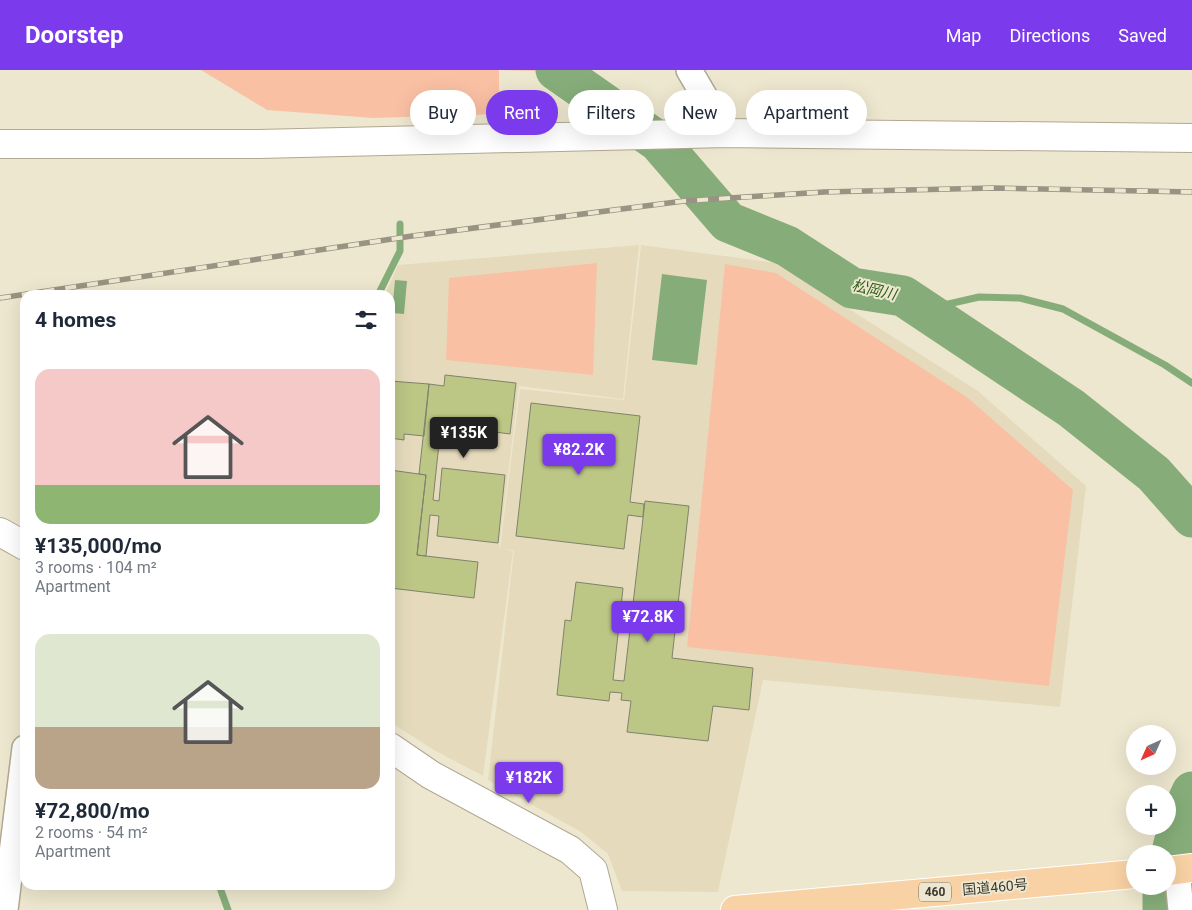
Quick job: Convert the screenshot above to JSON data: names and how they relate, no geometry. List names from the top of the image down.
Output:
{
  "streets": {
    "highway": ["国道460号", "460"]
  },
  "water": ["松岡川"],
  "north": "bottom left",
  "page": {
    "header": "Doorstep",
    "nav": ["Map", "Directions", "Saved"],
    "chip": [
      "Buy",
      "Rent",
      "Filters",
      "New",
      "Apartment"
    ],
    "heading": "4 homes",
    "list": [
      {
        "name": "¥135,000/mo",
        "note": "3 rooms · 104 m² · Apartment"
      },
      {
        "name": "¥72,800/mo",
        "note": "2 rooms · 54 m² · Apartment"
      }
    ],
    "price": [
      "¥135K",
      "¥82.2K",
      "¥72.8K",
      "¥182K"
    ],
    "map_buttons": ["+", "−"]
  }
}
